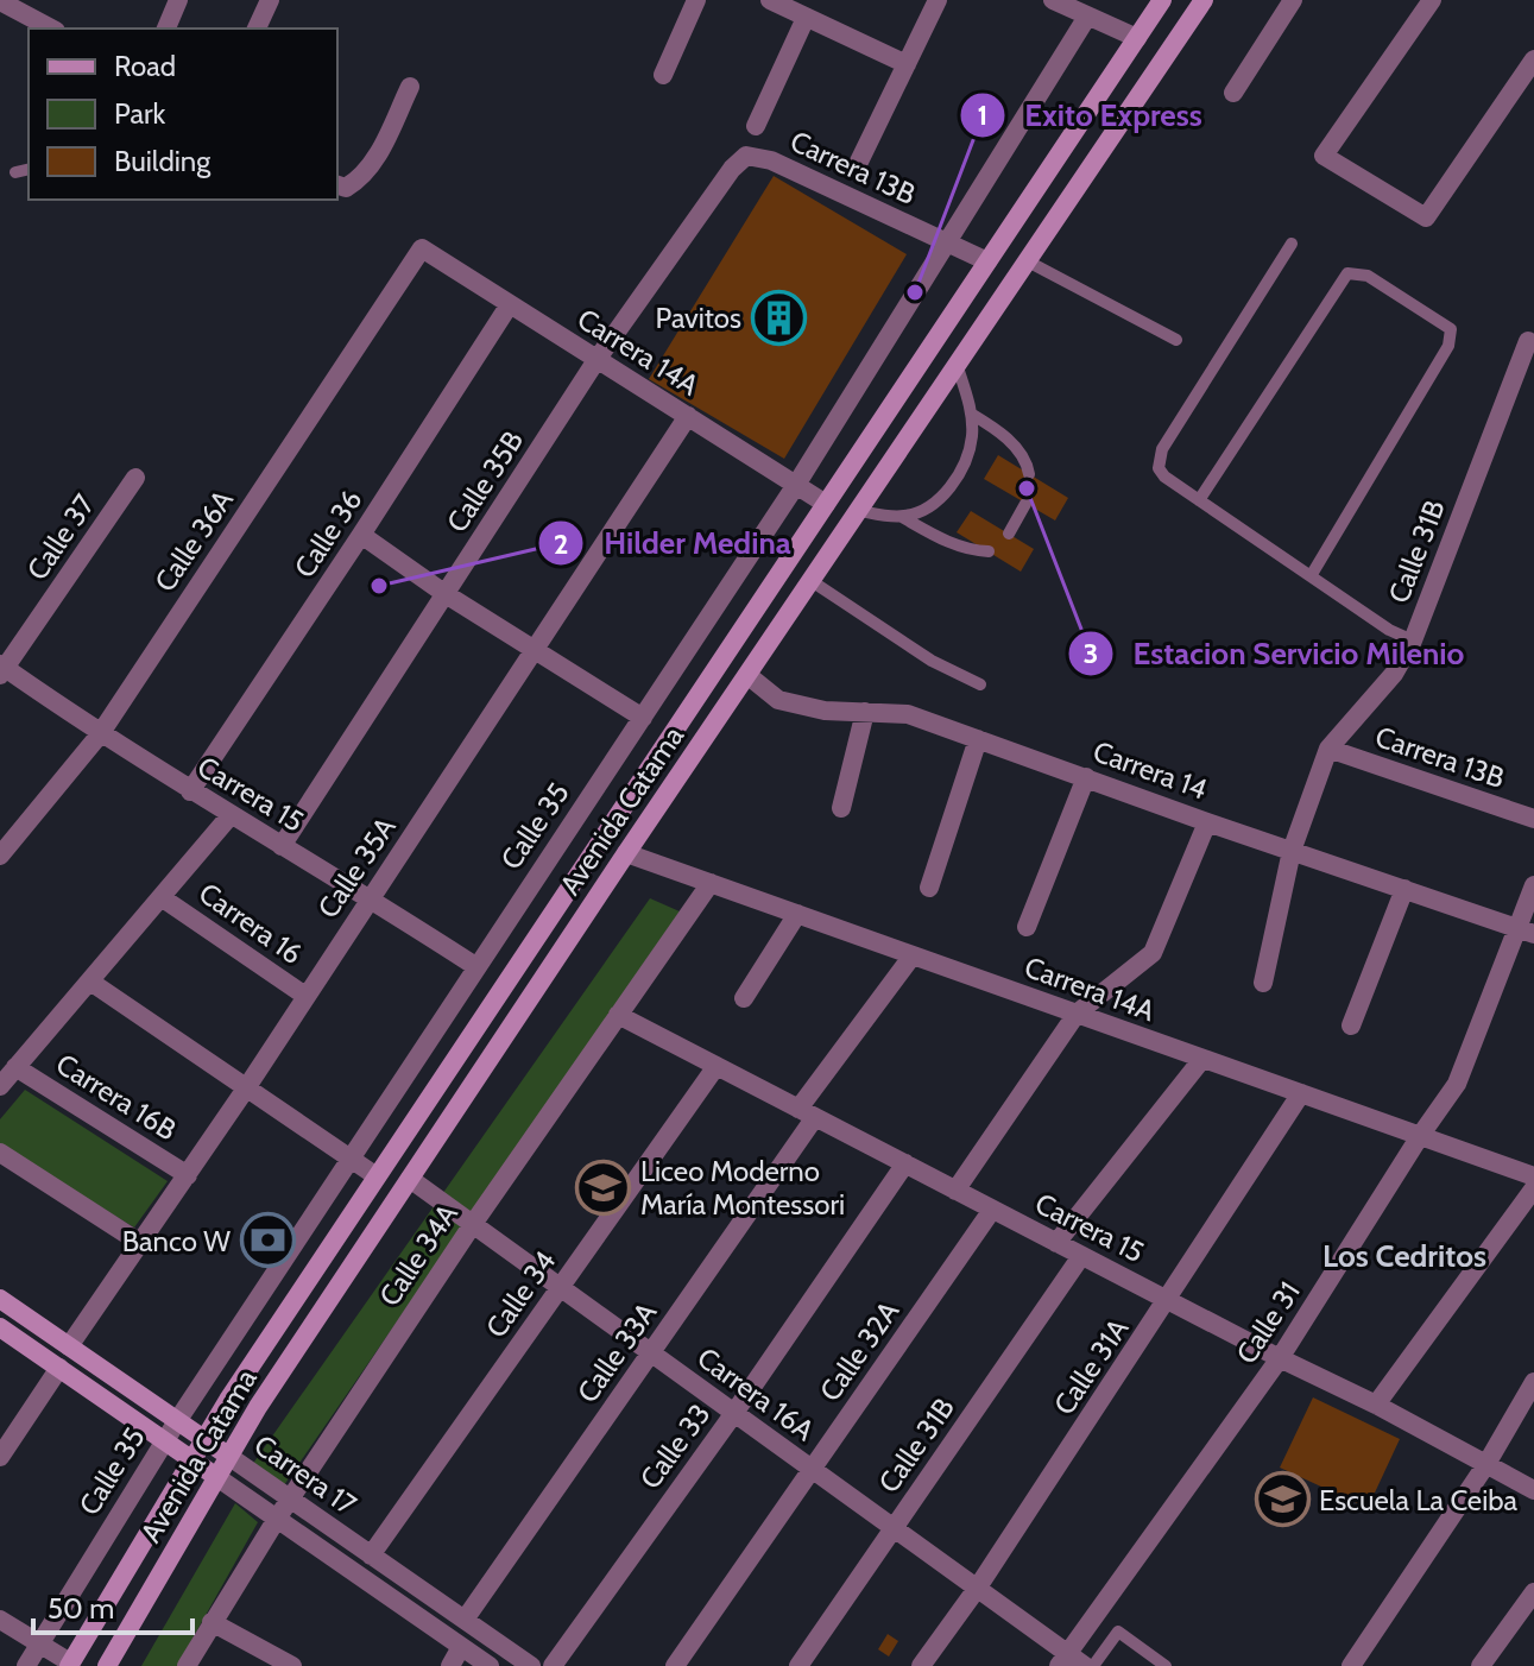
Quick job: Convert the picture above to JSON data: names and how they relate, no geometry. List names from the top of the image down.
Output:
{
  "streets": {
    "main road": ["Avenida Catama", "Carrera 17"],
    "street": [
      "Carrera 13B",
      "Carrera 14A",
      "Calle 35B",
      "Calle 36",
      "Calle 37",
      "Calle 36A",
      "Calle 31B",
      "Carrera 14",
      "Carrera 15",
      "Calle 35",
      "Calle 35A",
      "Carrera 16",
      "Carrera 16B",
      "Calle 34A",
      "Calle 34",
      "Calle 31",
      "Calle 32A",
      "Calle 33A",
      "Calle 31A",
      "Carrera 16A",
      "Calle 33"
    ]
  },
  "crossings": [
    ["Carrera 13B", "Calle 35B"],
    ["Carrera 13B", "Calle 31B"],
    ["Carrera 13B", "Avenida Catama"],
    ["Carrera 13B", "Calle 35"],
    ["Carrera 14A", "Calle 35B"],
    ["Carrera 14A", "Calle 36"],
    ["Carrera 14A", "Calle 36A"],
    ["Carrera 14A", "Avenida Catama"],
    ["Carrera 14A", "Calle 35"],
    ["Carrera 14A", "Calle 35A"],
    ["Carrera 14A", "Calle 34A"],
    ["Carrera 14A", "Calle 31"],
    ["Carrera 14A", "Calle 33A"],
    ["Carrera 14A", "Calle 31A"],
    ["Calle 35B", "Carrera 15"],
    ["Calle 36", "Carrera 15"],
    ["Calle 37", "Carrera 15"],
    ["Calle 36A", "Carrera 15"],
    ["Calle 31B", "Carrera 14"],
    ["Calle 31B", "Carrera 15"],
    ["Calle 31B", "Carrera 16A"],
    ["Carrera 14", "Avenida Catama"],
    ["Carrera 14", "Calle 31"],
    ["Carrera 15", "Calle 35"],
    ["Carrera 15", "Calle 35A"],
    ["Carrera 15", "Calle 34A"],
    ["Carrera 15", "Calle 34"],
    ["Carrera 15", "Calle 31"],
    ["Carrera 15", "Calle 32A"],
    ["Carrera 15", "Calle 33A"],
    ["Carrera 15", "Calle 31A"],
    ["Carrera 15", "Calle 33"],
    ["Avenida Catama", "Carrera 16A"],
    ["Avenida Catama", "Carrera 17"],
    ["Calle 35", "Carrera 17"],
    ["Calle 35A", "Carrera 16"],
    ["Calle 35A", "Carrera 16B"],
    ["Calle 35A", "Carrera 17"],
    ["Calle 34A", "Carrera 16A"],
    ["Calle 34A", "Carrera 17"],
    ["Calle 34", "Carrera 16A"],
    ["Calle 34", "Carrera 17"],
    ["Calle 31", "Carrera 16A"],
    ["Calle 32A", "Carrera 16A"],
    ["Calle 33A", "Carrera 16A"],
    ["Calle 33A", "Carrera 17"],
    ["Calle 31A", "Carrera 16A"],
    ["Carrera 16A", "Calle 33"]
  ],
  "districts": ["Los Cedritos"],
  "places": {
    "other": ["Exito Express", "Estacion Servicio Milenio", "Hilder Medina"],
    "building": ["Pavitos"],
    "school or university": ["Liceo Moderno María Montessori", "Escuela La Ceiba"],
    "bank": ["Banco W"]
  },
  "legend": ["Road", "Park", "Building"],
  "scale_bar": "50 m"
}
